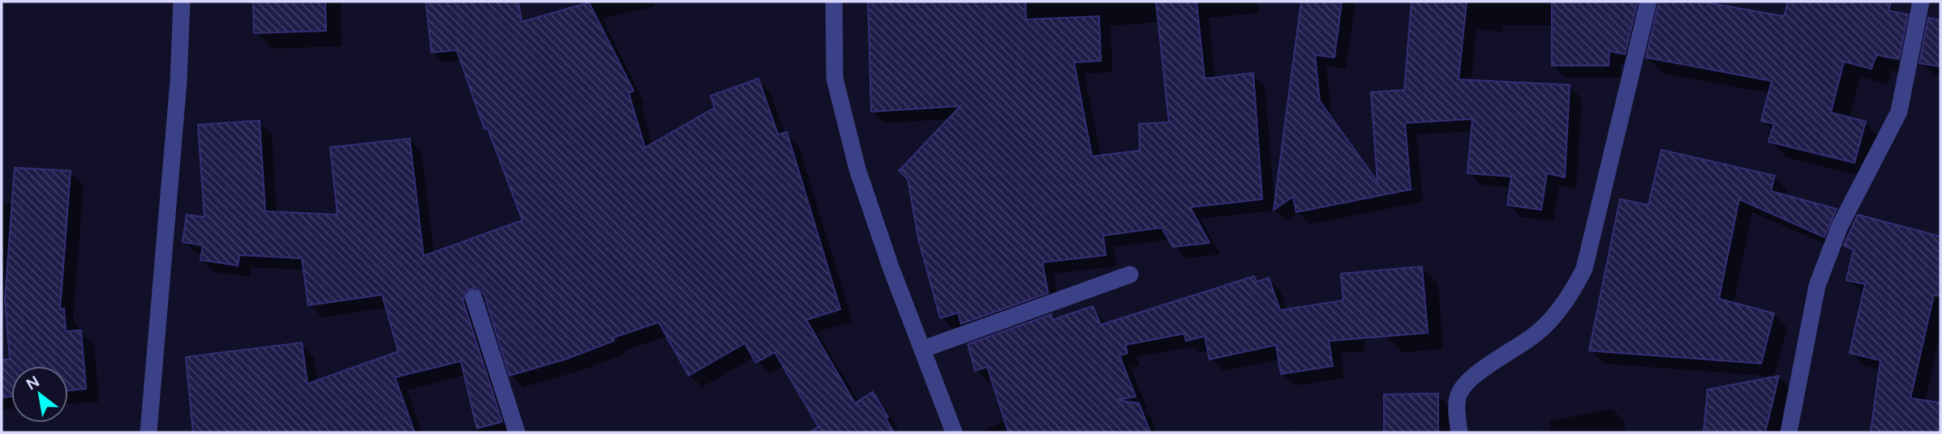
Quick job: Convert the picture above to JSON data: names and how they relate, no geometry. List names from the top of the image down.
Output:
{
  "north": "top left"
}
